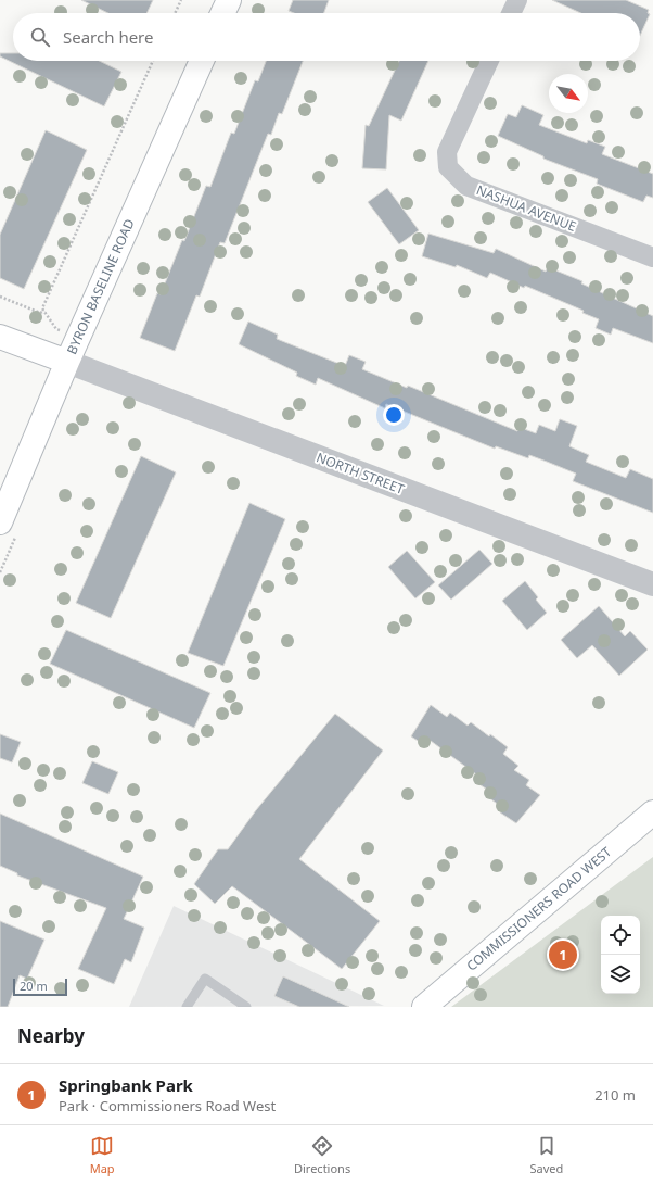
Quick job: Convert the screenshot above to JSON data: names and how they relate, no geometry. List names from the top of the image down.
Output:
{
  "streets": {
    "main road": ["BYRON BASELINE ROAD", "COMMISSIONERS ROAD WEST"],
    "street": ["NASHUA AVENUE", "NORTH STREET"]
  },
  "crossings": [
    ["BYRON BASELINE ROAD", "NORTH STREET"]
  ],
  "scale_bar": "20 m",
  "north": "bottom right",
  "page": {
    "search": "Search here",
    "pins": "1",
    "scale": "20 m",
    "heading": "Nearby",
    "list": [
      {
        "mark": "1",
        "name": "Springbank Park",
        "note": "Park · Commissioners Road West",
        "value": "210 m"
      }
    ],
    "nav": ["Map", "Directions", "Saved"]
  }
}
